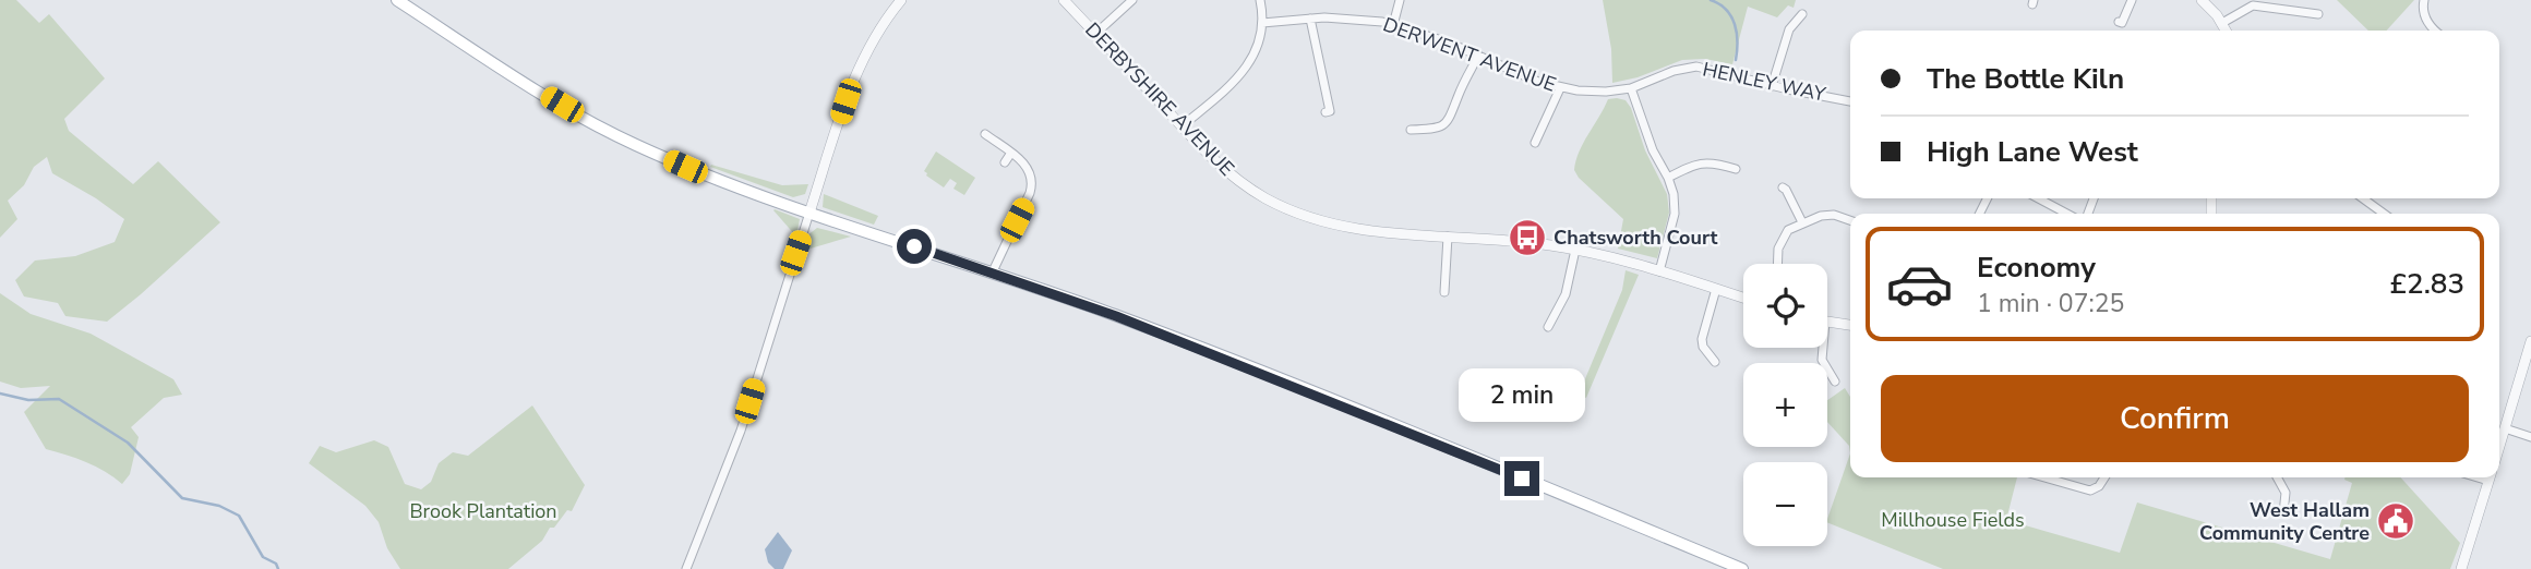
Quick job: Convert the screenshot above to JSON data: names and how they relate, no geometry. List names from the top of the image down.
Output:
{
  "streets": {
    "street": ["DERWENT AVENUE", "HENLEY WAY", "DERBYSHIRE AVENUE"]
  },
  "crossings": [
    ["DERWENT AVENUE", "HENLEY WAY"]
  ],
  "parks": ["Brook Plantation", "Millhouse Fields"],
  "places": {
    "bus stop": ["Chatsworth Court"],
    "public building": ["West Hallam Community Centre"]
  },
  "page": {
    "banner": ["The Bottle Kiln", "High Lane West"],
    "list": [
      {
        "name": "Economy",
        "note": "1 min · 07:25",
        "value": "£2.83"
      }
    ],
    "map_buttons": ["+", "−"],
    "buttons": "Confirm",
    "bubble": "2 min"
  }
}
